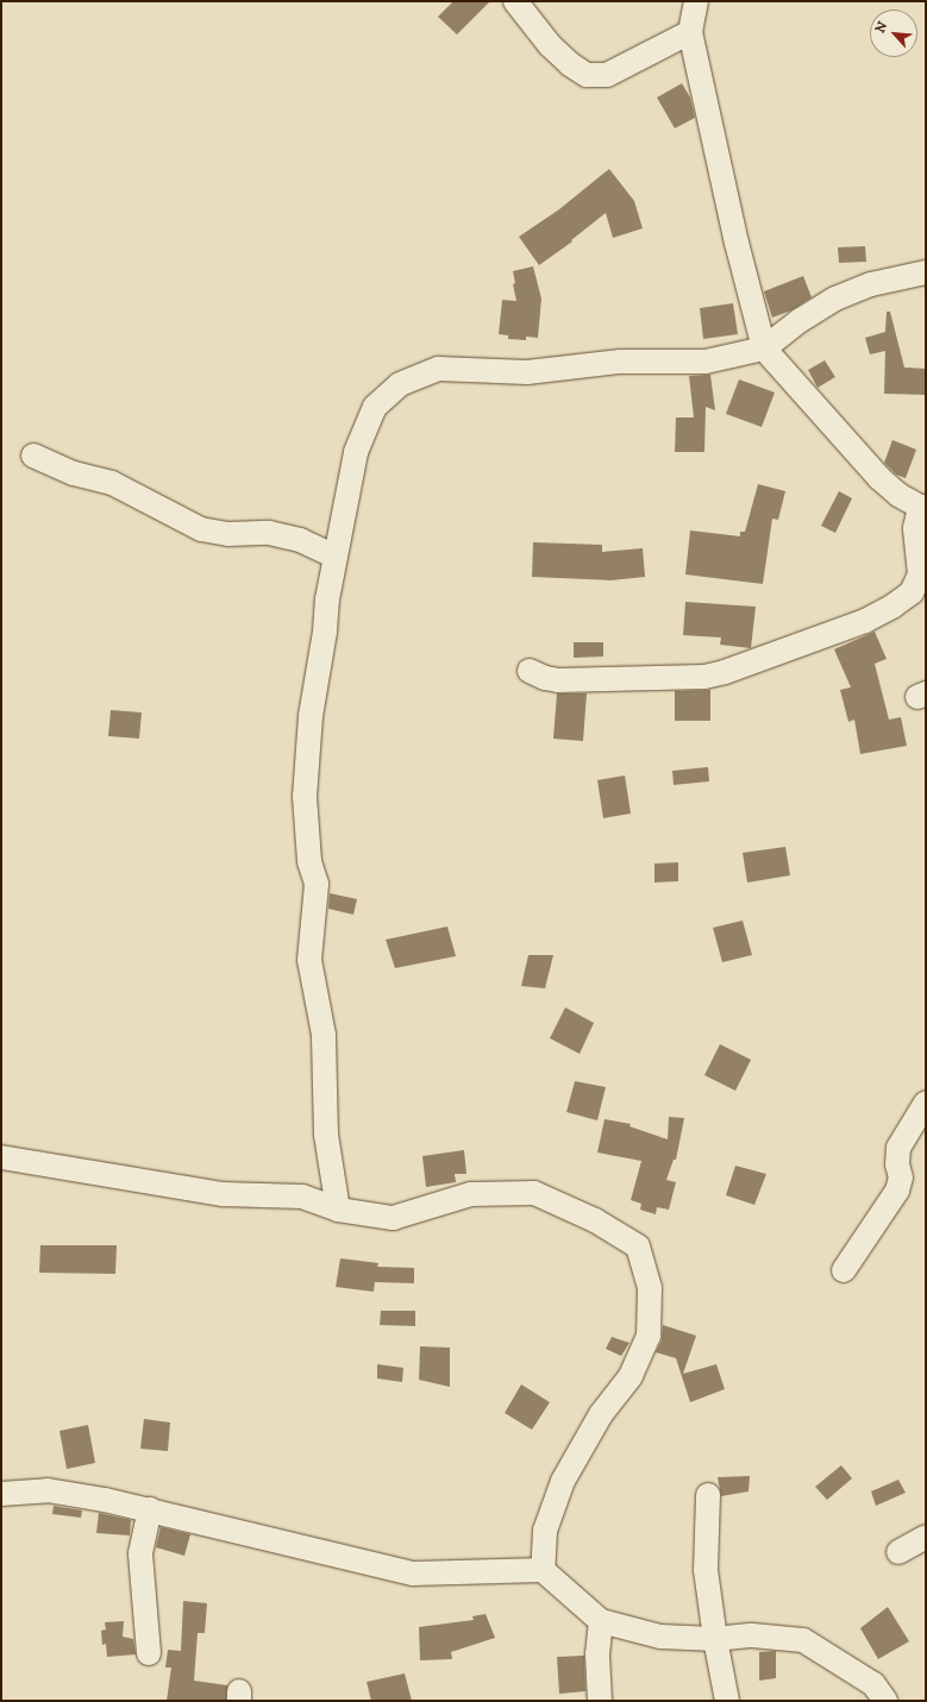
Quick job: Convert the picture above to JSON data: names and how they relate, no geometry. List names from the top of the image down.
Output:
{
  "north": "top left"
}
